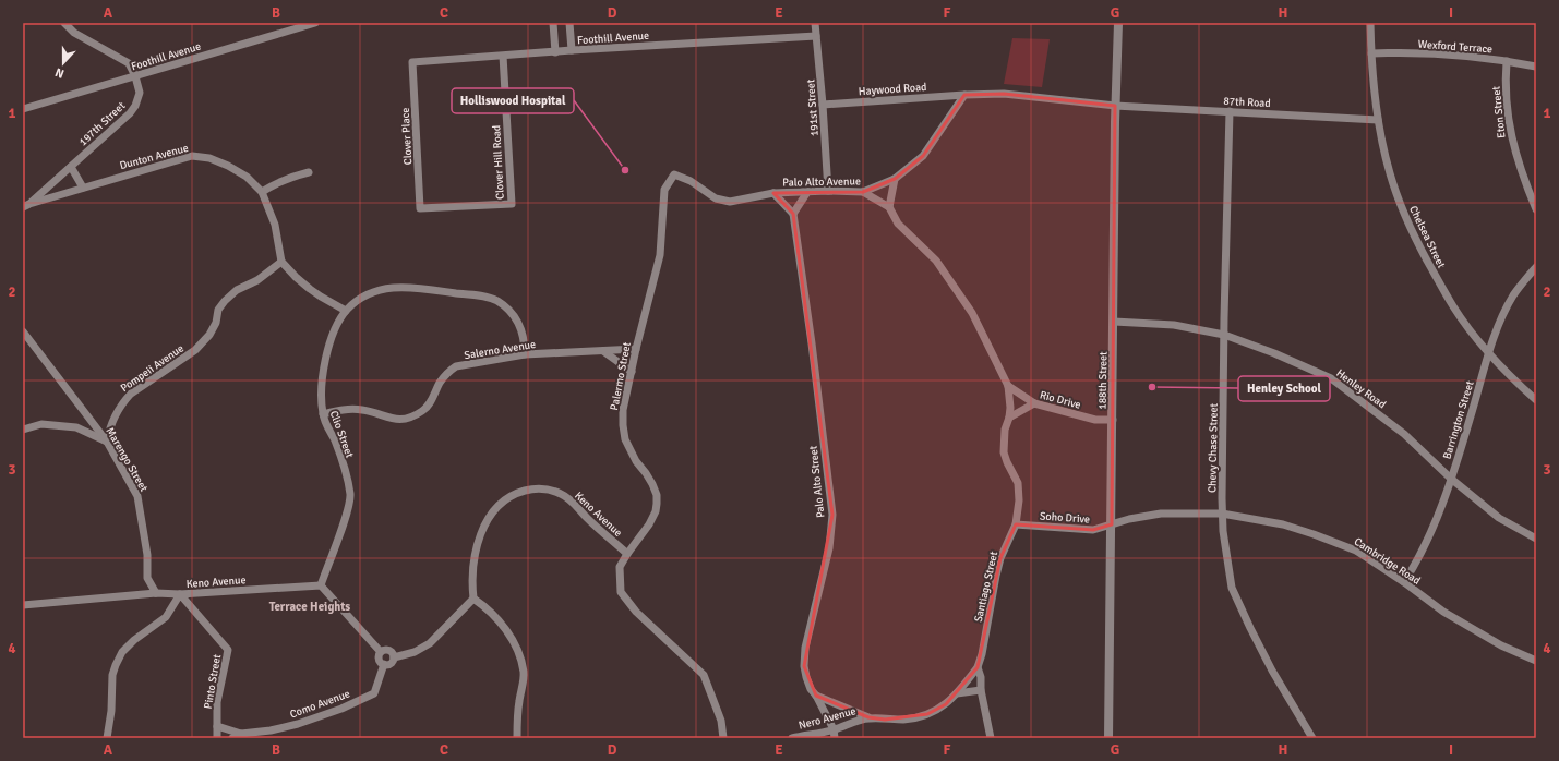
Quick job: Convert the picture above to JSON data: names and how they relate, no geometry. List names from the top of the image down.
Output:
{
  "streets": {
    "street": [
      "Foothill Avenue",
      "Wexford Terrace",
      "Haywood Road",
      "87th Road",
      "191st Street",
      "Eton Street",
      "197th Street",
      "Clover Place",
      "Dunton Avenue",
      "Clover Hill Road",
      "Palo Alto Avenue",
      "Chelsea Street",
      "Salerno Avenue",
      "Pompeii Avenue",
      "Palermo Street",
      "188th Street",
      "Henley Road",
      "Rio Drive",
      "Barrington Street",
      "Clio Street",
      "Chevy Chase Street",
      "Marengo Street",
      "Palo Alto Street",
      "Keno Avenue",
      "Soho Drive",
      "Cambridge Road",
      "Santiago Street",
      "Pinto Street",
      "Como Avenue",
      "Nero Avenue"
    ]
  },
  "crossings": [
    ["Foothill Avenue", "191st Street"],
    ["Foothill Avenue", "197th Street"],
    ["Foothill Avenue", "Clover Place"],
    ["Foothill Avenue", "Clover Hill Road"],
    ["Wexford Terrace", "Eton Street"],
    ["Wexford Terrace", "Chelsea Street"],
    ["Haywood Road", "191st Street"],
    ["Haywood Road", "Palo Alto Avenue"],
    ["87th Road", "Chelsea Street"],
    ["87th Road", "188th Street"],
    ["87th Road", "Chevy Chase Street"],
    ["191st Street", "Palo Alto Avenue"],
    ["197th Street", "Dunton Avenue"],
    ["Clover Place", "Clover Hill Road"],
    ["Dunton Avenue", "Pompeii Avenue"],
    ["Palo Alto Avenue", "Palermo Street"],
    ["Palo Alto Avenue", "Santiago Street"],
    ["Chelsea Street", "Barrington Street"],
    ["Salerno Avenue", "Palermo Street"],
    ["Salerno Avenue", "Clio Street"],
    ["Pompeii Avenue", "Marengo Street"],
    ["Palermo Street", "Keno Avenue"],
    ["188th Street", "Henley Road"],
    ["188th Street", "Rio Drive"],
    ["188th Street", "Soho Drive"],
    ["188th Street", "Cambridge Road"],
    ["Henley Road", "Barrington Street"],
    ["Henley Road", "Chevy Chase Street"],
    ["Rio Drive", "Santiago Street"],
    ["Barrington Street", "Cambridge Road"],
    ["Clio Street", "Keno Avenue"],
    ["Chevy Chase Street", "Cambridge Road"],
    ["Marengo Street", "Keno Avenue"],
    ["Palo Alto Street", "Nero Avenue"],
    ["Keno Avenue", "Pinto Street"],
    ["Soho Drive", "Cambridge Road"],
    ["Soho Drive", "Santiago Street"],
    ["Santiago Street", "Nero Avenue"],
    ["Pinto Street", "Como Avenue"]
  ],
  "districts": ["Terrace Heights"],
  "places": ["Holliswood Hospital", "Henley School"],
  "north": "bottom",
  "grid": {
    "columns": [
      "A",
      "B",
      "C",
      "D",
      "E",
      "F",
      "G",
      "H",
      "I"
    ],
    "rows": [
      "1",
      "2",
      "3",
      "4"
    ]
  }
}
